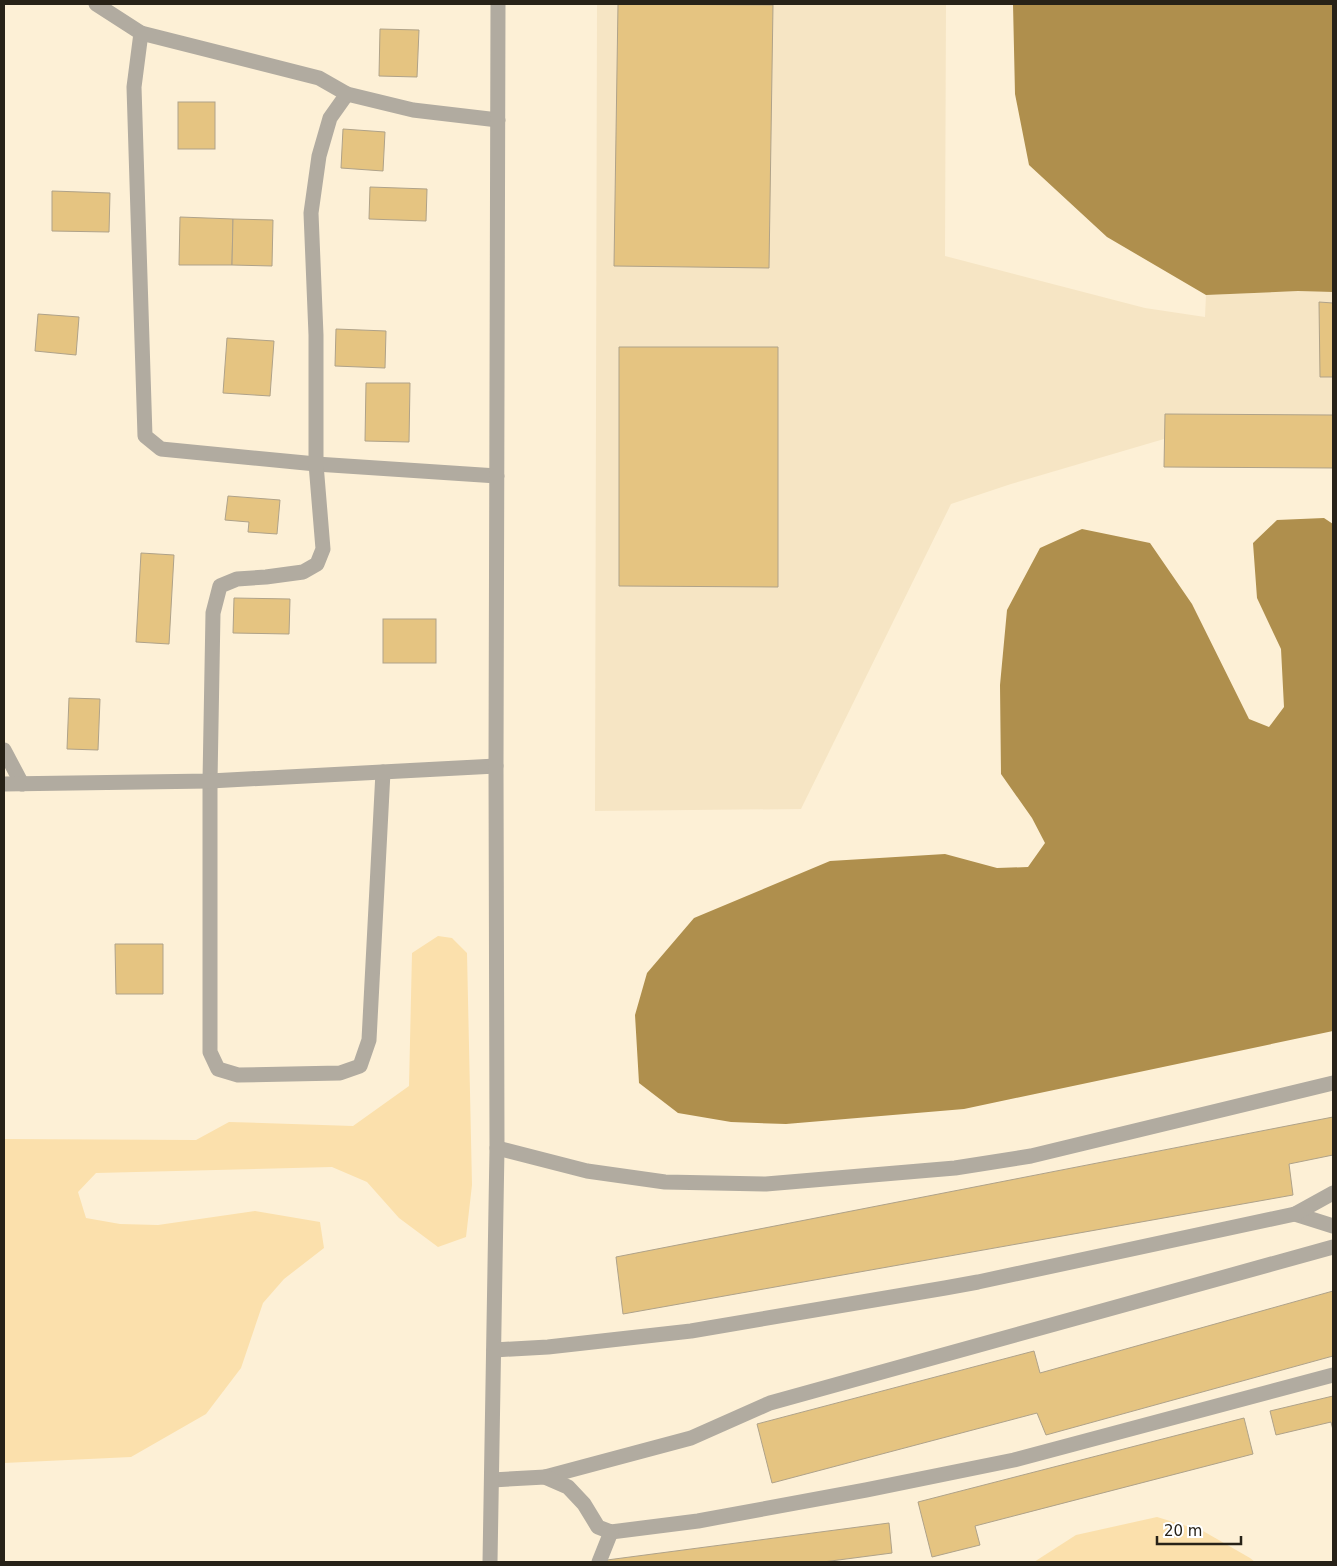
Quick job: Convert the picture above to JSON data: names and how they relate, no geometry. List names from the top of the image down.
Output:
{
  "scale_bar": "20 m"
}
